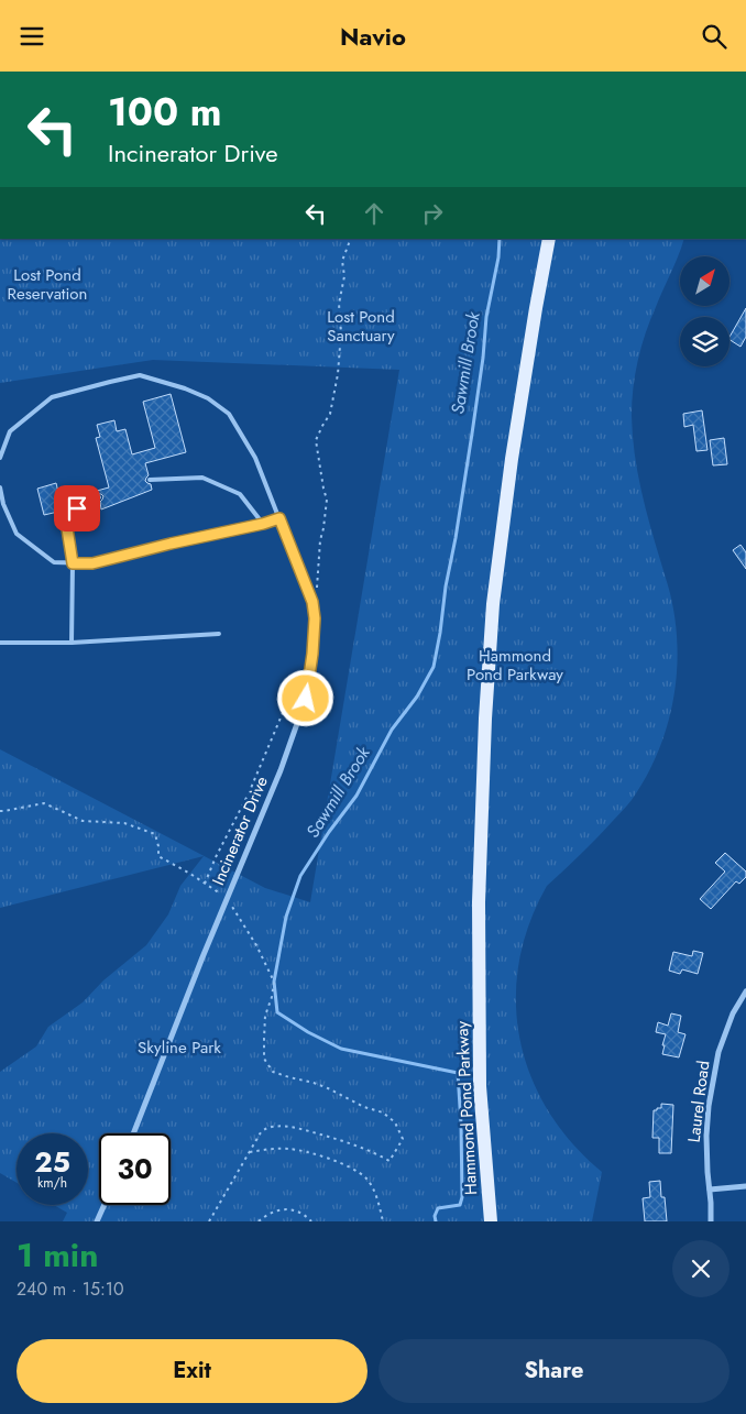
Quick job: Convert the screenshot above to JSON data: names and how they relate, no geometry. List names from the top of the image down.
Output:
{
  "streets": {
    "main road": ["Hammond Pond Parkway"],
    "street": ["Incinerator Drive", "Laurel Road"]
  },
  "water": ["Sawmill Brook"],
  "parks": [
    "Lost Pond Reservation",
    "Lost Pond Sanctuary",
    "Hammond Pond Parkway",
    "Skyline Park"
  ],
  "north": "top right",
  "page": {
    "header": "Navio",
    "turn": ["100 m", "Incinerator Drive"],
    "speed": "25 km/h",
    "limit": "30",
    "heading": ["1 min", "240 m · 15:10"],
    "buttons": ["Exit", "Share"]
  }
}
